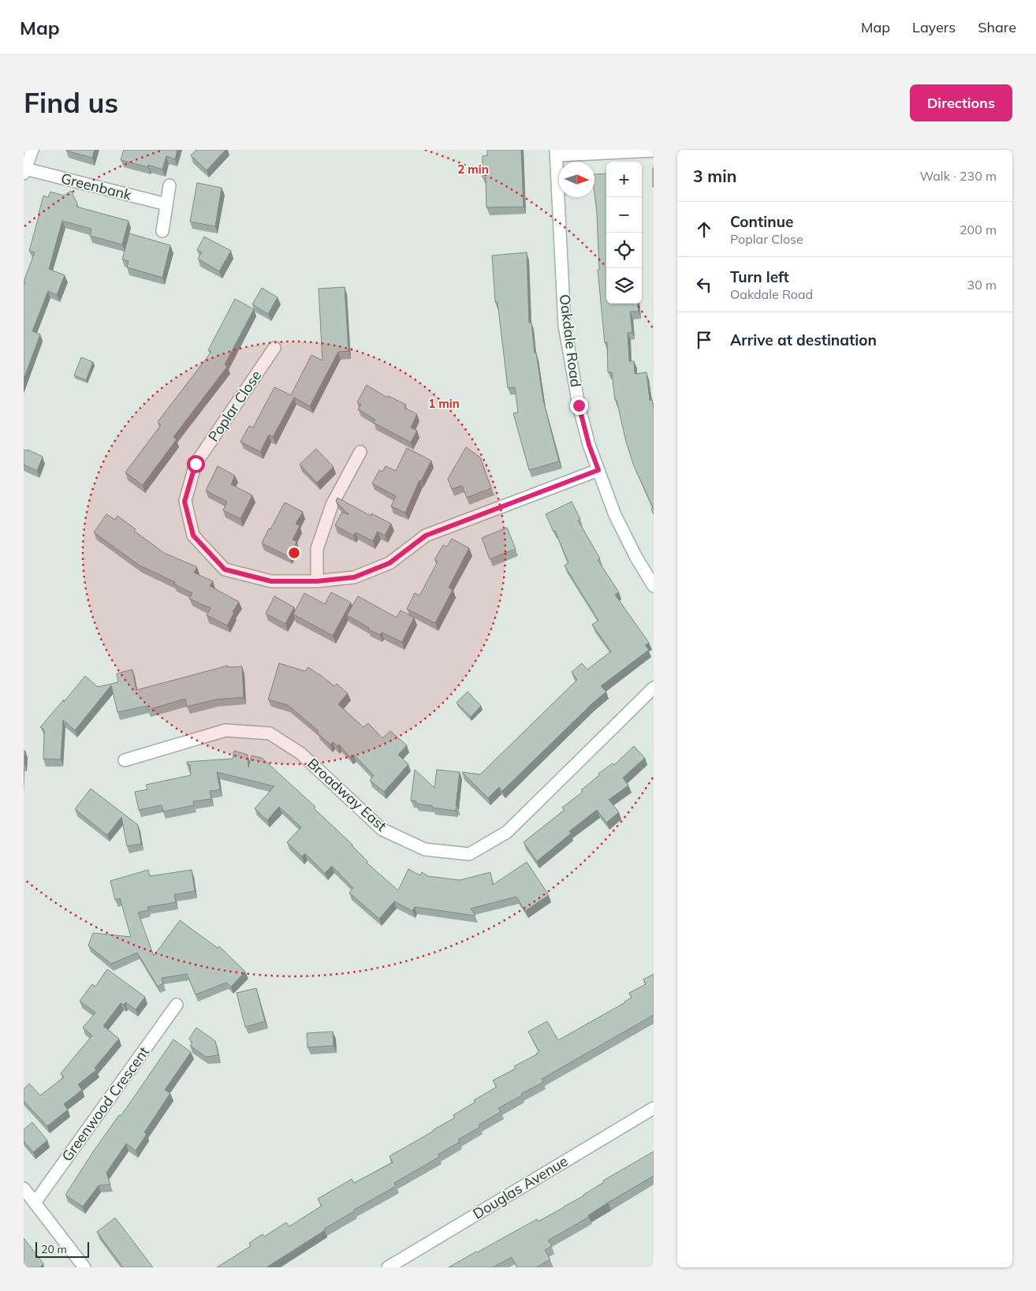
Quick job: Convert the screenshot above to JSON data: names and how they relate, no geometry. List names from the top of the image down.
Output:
{
  "streets": {
    "street": [
      "Greenbank",
      "Oakdale Road",
      "Poplar Close",
      "Broadway East",
      "Greenwood Crescent",
      "Douglas Avenue"
    ]
  },
  "crossings": [
    ["Oakdale Road", "Poplar Close"]
  ],
  "scale_bar": "20 m",
  "north": "right",
  "page": {
    "header": "Map",
    "nav": ["Map", "Layers", "Share"],
    "buttons": "Directions",
    "title": "Find us",
    "heading": ["3 min", "Walk · 230 m"],
    "map_buttons": ["+", "−"],
    "list": [
      ["Continue", "Poplar Close", "200 m"],
      ["Turn left", "Oakdale Road", "30 m"],
      "Arrive at destination"
    ],
    "scale": "20 m"
  },
  "rings": ["2 min", "1 min"]
}
